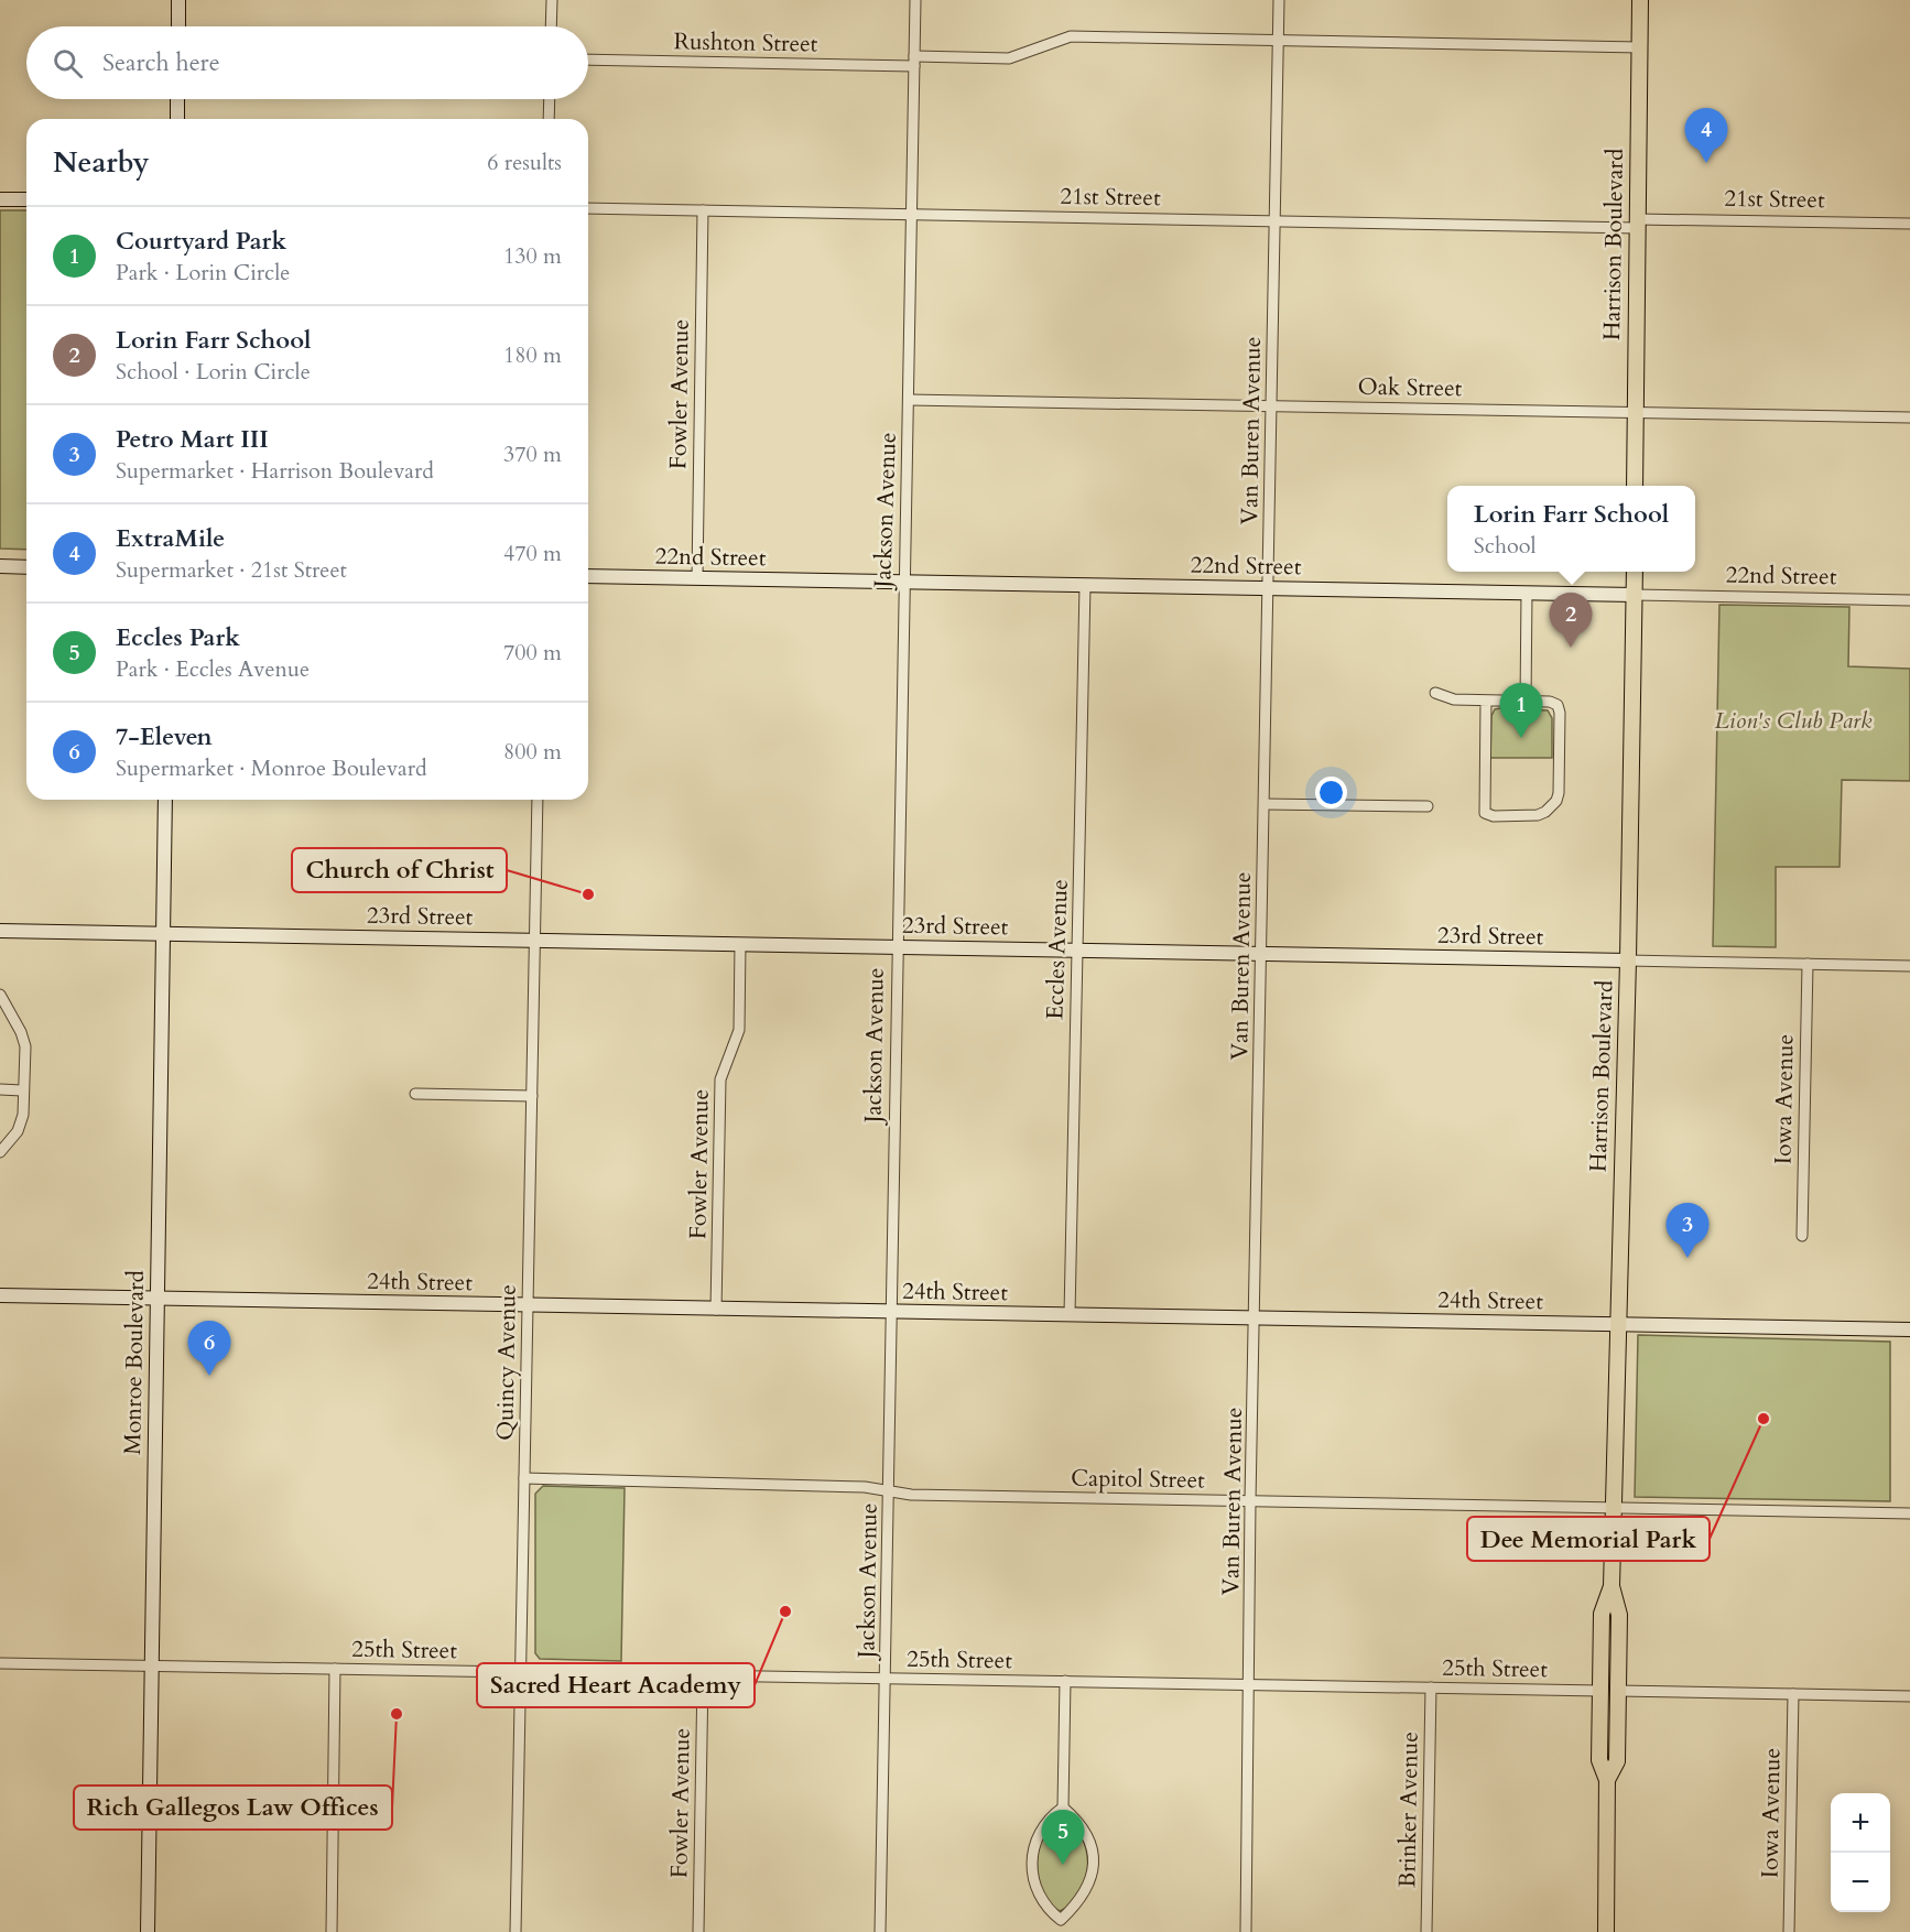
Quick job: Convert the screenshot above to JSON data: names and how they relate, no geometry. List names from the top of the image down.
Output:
{
  "streets": {
    "main road": ["Harrison Boulevard"],
    "street": [
      "Rushton Street",
      "21st Street",
      "Oak Street",
      "Fowler Avenue",
      "Van Buren Avenue",
      "Jackson Avenue",
      "22nd Street",
      "23rd Street",
      "Eccles Avenue",
      "Iowa Avenue",
      "24th Street",
      "Monroe Boulevard",
      "Quincy Avenue",
      "Capitol Street",
      "25th Street",
      "Brinker Avenue"
    ]
  },
  "crossings": [
    ["Rushton Street", "Harrison Boulevard"],
    ["Rushton Street", "Van Buren Avenue"],
    ["Rushton Street", "Jackson Avenue"],
    ["21st Street", "Harrison Boulevard"],
    ["21st Street", "Fowler Avenue"],
    ["21st Street", "Van Buren Avenue"],
    ["21st Street", "Jackson Avenue"],
    ["Harrison Boulevard", "Oak Street"],
    ["Harrison Boulevard", "22nd Street"],
    ["Harrison Boulevard", "23rd Street"],
    ["Harrison Boulevard", "24th Street"],
    ["Harrison Boulevard", "Capitol Street"],
    ["Harrison Boulevard", "25th Street"],
    ["Oak Street", "Van Buren Avenue"],
    ["Oak Street", "Jackson Avenue"],
    ["Fowler Avenue", "22nd Street"],
    ["Fowler Avenue", "23rd Street"],
    ["Fowler Avenue", "24th Street"],
    ["Fowler Avenue", "25th Street"],
    ["Van Buren Avenue", "22nd Street"],
    ["Van Buren Avenue", "23rd Street"],
    ["Van Buren Avenue", "24th Street"],
    ["Van Buren Avenue", "Capitol Street"],
    ["Van Buren Avenue", "25th Street"],
    ["Jackson Avenue", "22nd Street"],
    ["Jackson Avenue", "23rd Street"],
    ["Jackson Avenue", "24th Street"],
    ["Jackson Avenue", "Capitol Street"],
    ["Jackson Avenue", "25th Street"],
    ["22nd Street", "Eccles Avenue"],
    ["23rd Street", "Eccles Avenue"],
    ["23rd Street", "Iowa Avenue"],
    ["23rd Street", "Monroe Boulevard"],
    ["23rd Street", "Quincy Avenue"],
    ["Eccles Avenue", "24th Street"],
    ["24th Street", "Monroe Boulevard"],
    ["24th Street", "Quincy Avenue"],
    ["Monroe Boulevard", "25th Street"],
    ["Quincy Avenue", "Capitol Street"],
    ["Quincy Avenue", "25th Street"],
    ["25th Street", "Brinker Avenue"]
  ],
  "parks": ["Lion's Club Park"],
  "places": [
    "Church of Christ",
    "Dee Memorial Park",
    "Sacred Heart Academy",
    "Rich Gallegos Law Offices"
  ],
  "page": {
    "search": "Search here",
    "pins": [
      "4",
      "2",
      "1",
      "3",
      "6",
      "5"
    ],
    "heading": ["Nearby", "6 results"],
    "list": [
      {
        "mark": "1",
        "name": "Courtyard Park",
        "note": "Park · Lorin Circle",
        "value": "130 m"
      },
      {
        "mark": "2",
        "name": "Lorin Farr School",
        "note": "School · Lorin Circle",
        "value": "180 m"
      },
      {
        "mark": "3",
        "name": "Petro Mart III",
        "note": "Supermarket · Harrison Boulevard",
        "value": "370 m"
      },
      {
        "mark": "4",
        "name": "ExtraMile",
        "note": "Supermarket · 21st Street",
        "value": "470 m"
      },
      {
        "mark": "5",
        "name": "Eccles Park",
        "note": "Park · Eccles Avenue",
        "value": "700 m"
      },
      {
        "mark": "6",
        "name": "7-Eleven",
        "note": "Supermarket · Monroe Boulevard",
        "value": "800 m"
      }
    ],
    "popup": ["Lorin Farr School", "School"],
    "map_buttons": ["+", "−"]
  }
}
